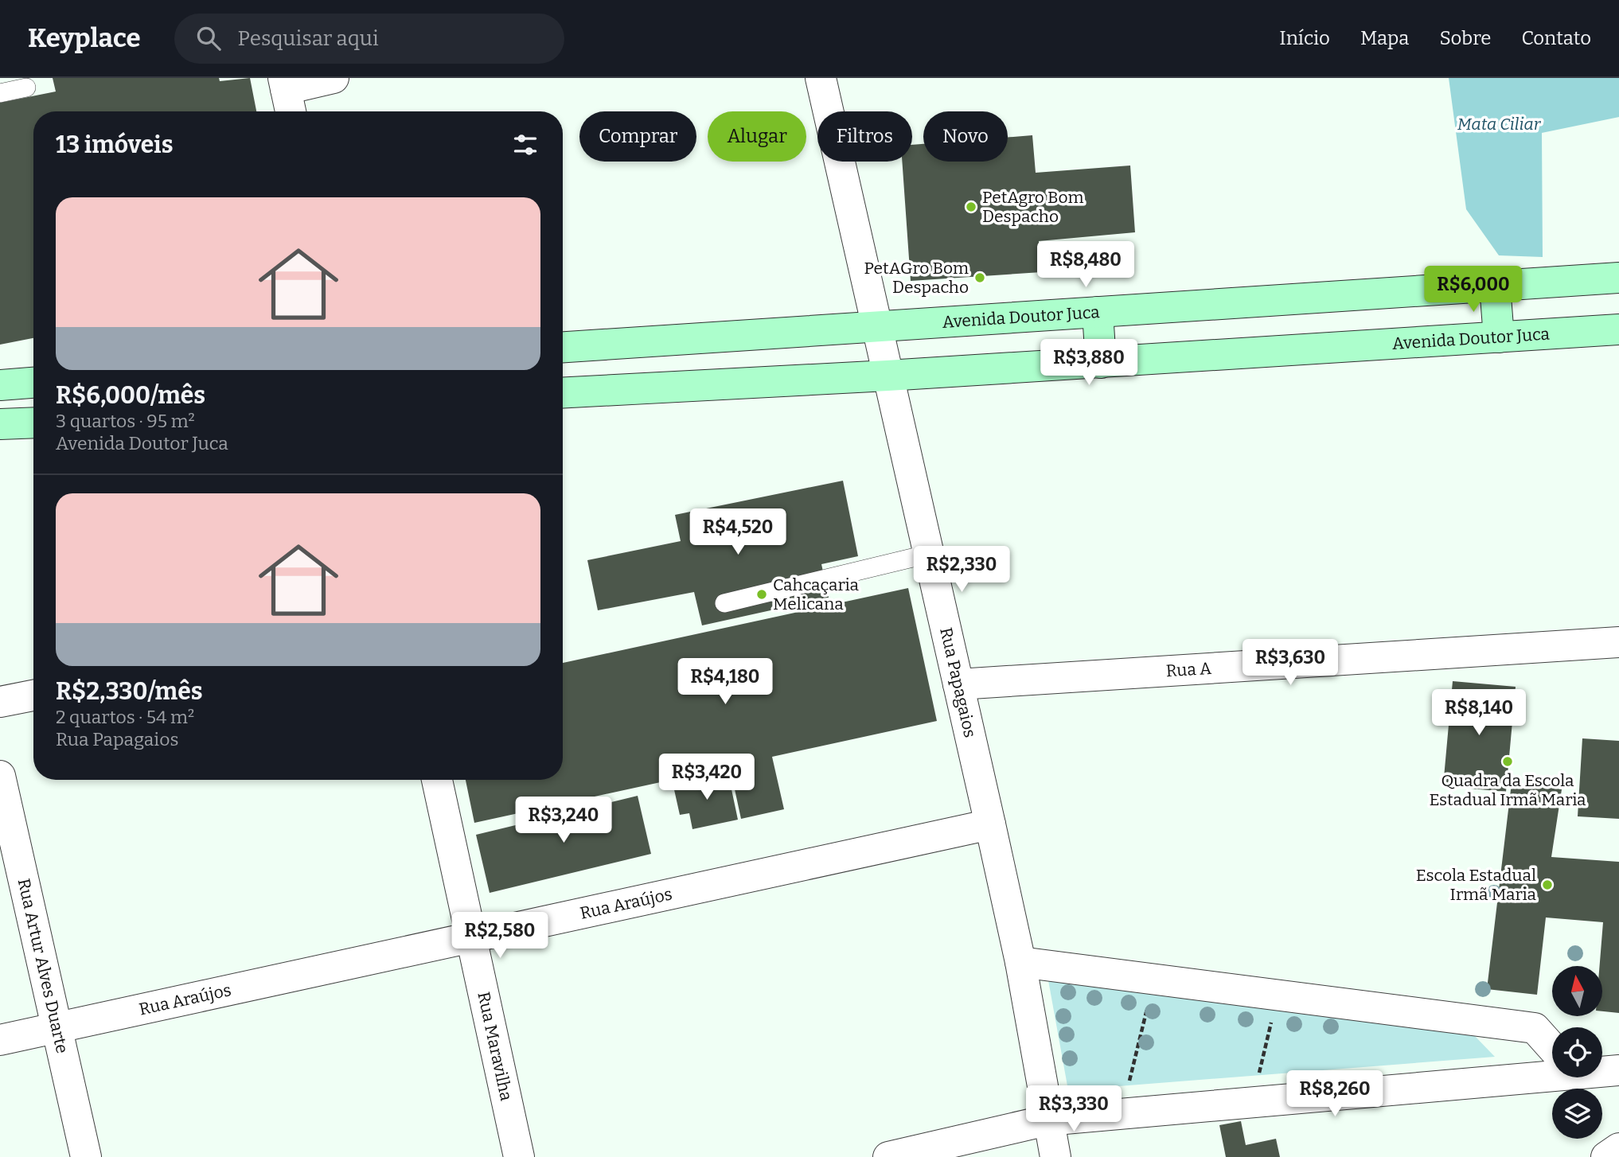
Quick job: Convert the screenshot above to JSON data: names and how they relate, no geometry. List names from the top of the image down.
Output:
{
  "streets": {
    "main road": ["Avenida Doutor Juca"],
    "street": [
      "Rua A",
      "Rua Papagaios",
      "Rua Araújos",
      "Rua Artur Alves Duarte",
      "Rua Maravilha"
    ]
  },
  "crossings": [
    ["Avenida Doutor Juca", "Rua Papagaios"],
    ["Rua A", "Rua Papagaios"],
    ["Rua Papagaios", "Rua Araújos"],
    ["Rua Araújos", "Rua Artur Alves Duarte"],
    ["Rua Araújos", "Rua Maravilha"]
  ],
  "parks": ["Mata Ciliar"],
  "places": [
    "PetAgro Bom Despacho",
    "PetAGro Bom Despacho",
    "Cahcaçaria Melicana",
    "Quadra da Escola Estadual Irmã Maria",
    "Escola Estadual Irmã Maria"
  ],
  "north": "top",
  "page": {
    "header": "Keyplace",
    "search": "Pesquisar aqui",
    "nav": [
      "Início",
      "Mapa",
      "Sobre",
      "Contato"
    ],
    "chip": [
      "Comprar",
      "Alugar",
      "Filtros",
      "Novo"
    ],
    "heading": "13 imóveis",
    "list": [
      {
        "name": "R$6,000/mês",
        "note": "3 quartos · 95 m² · Avenida Doutor Juca"
      },
      {
        "name": "R$2,330/mês",
        "note": "2 quartos · 54 m² · Rua Papagaios"
      }
    ],
    "price": [
      "R$8,480",
      "R$6,000",
      "R$3,880",
      "R$4,520",
      "R$2,330",
      "R$3,630",
      "R$4,180",
      "R$8,140",
      "R$3,420",
      "R$3,240",
      "R$2,580",
      "R$8,260",
      "R$3,330"
    ]
  }
}
